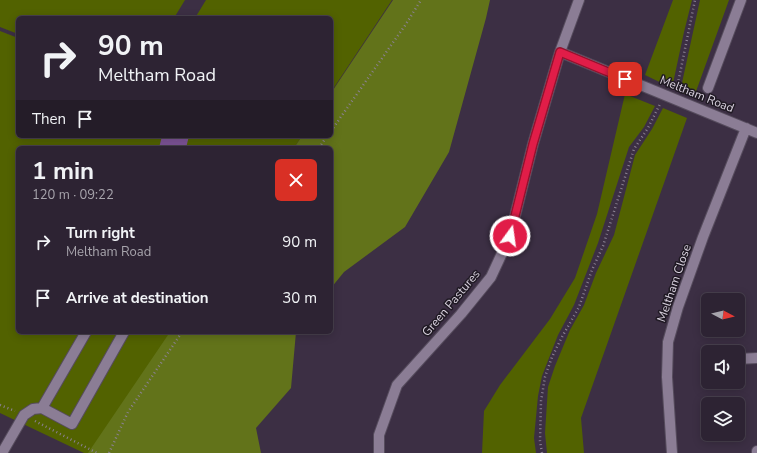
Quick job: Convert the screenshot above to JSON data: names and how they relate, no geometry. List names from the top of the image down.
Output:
{
  "streets": {
    "street": ["Meltham Road", "Meltham Close", "Green Pastures"]
  },
  "crossings": [
    ["Meltham Road", "Meltham Close"],
    ["Meltham Road", "Green Pastures"]
  ],
  "north": "right",
  "page": {
    "turn": ["90 m", "Meltham Road"],
    "then": "Then",
    "heading": ["1 min", "120 m · 09:22"],
    "list": [
      {
        "name": "Turn right",
        "note": "Meltham Road",
        "value": "90 m"
      },
      {
        "name": "Arrive at destination",
        "value": "30 m"
      }
    ]
  }
}
